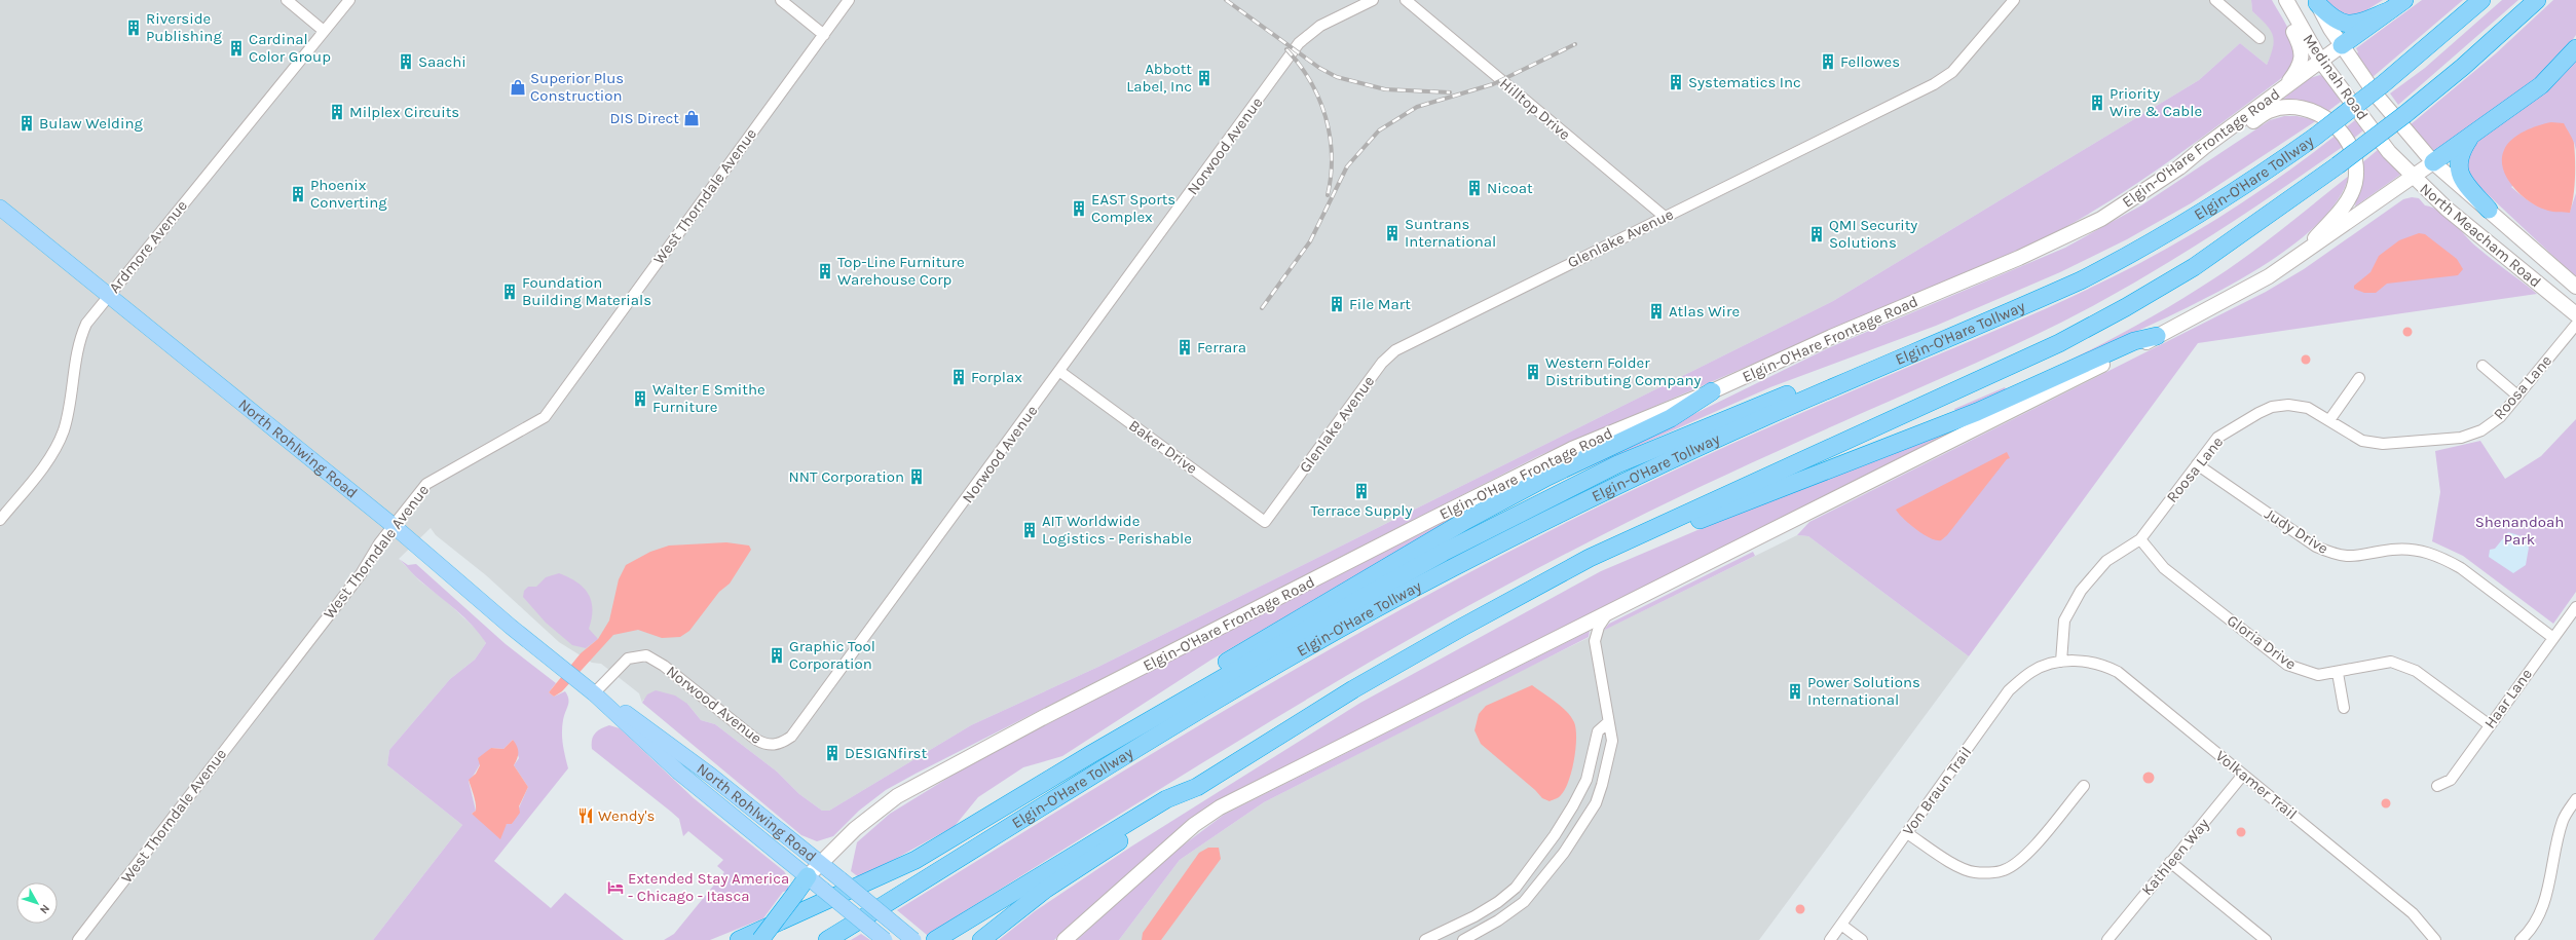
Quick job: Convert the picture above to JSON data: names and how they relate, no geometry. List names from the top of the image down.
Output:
{
  "streets": {
    "highway": ["Elgin-O'Hare Tollway"],
    "main road": [
      "Medinah Road",
      "Elgin-O'Hare Frontage Road",
      "North Meacham Road",
      "North Rohlwing Road"
    ],
    "street": [
      "Hilltop Drive",
      "Norwood Avenue",
      "West Thorndale Avenue",
      "Glenlake Avenue",
      "Ardmore Avenue",
      "Roosa Lane",
      "Baker Drive",
      "Judy Drive",
      "Gloria Drive",
      "Haar Lane",
      "Volkamer Trail",
      "Von Braun Trail",
      "Kathleen Way"
    ]
  },
  "crossings": [
    ["Medinah Road", "Elgin-O'Hare Frontage Road"],
    ["Medinah Road", "North Meacham Road"],
    ["Hilltop Drive", "Glenlake Avenue"],
    ["Norwood Avenue", "Baker Drive"],
    ["Norwood Avenue", "North Rohlwing Road"],
    ["Elgin-O'Hare Frontage Road", "North Rohlwing Road"],
    ["West Thorndale Avenue", "North Rohlwing Road"],
    ["Glenlake Avenue", "Baker Drive"],
    ["Ardmore Avenue", "North Rohlwing Road"],
    ["Roosa Lane", "Judy Drive"],
    ["Roosa Lane", "Gloria Drive"],
    ["Roosa Lane", "Volkamer Trail"],
    ["Roosa Lane", "Von Braun Trail"],
    ["Judy Drive", "Haar Lane"],
    ["Gloria Drive", "Haar Lane"],
    ["Volkamer Trail", "Von Braun Trail"],
    ["Volkamer Trail", "Kathleen Way"]
  ],
  "parks": ["Shenandoah Park"],
  "places": {
    "building": [
      "Riverside Publishing",
      "Cardinal Color Group",
      "Saachi",
      "Fellowes",
      "Abbott Label, Inc",
      "Systematics Inc",
      "Priority Wire & Cable",
      "Milplex Circuits",
      "Bulaw Welding",
      "Nicoat",
      "Phoenix Converting",
      "EAST Sports Complex",
      "Suntrans International",
      "QMI Security Solutions",
      "Top-Line Furniture Warehouse Corp",
      "Foundation Building Materials",
      "File Mart",
      "Atlas Wire",
      "Ferrara",
      "Western Folder Distributing Company",
      "Forplax",
      "Walter E Smithe Furniture",
      "NNT Corporation",
      "Terrace Supply",
      "AIT Worldwide Logistics - Perishable",
      "Graphic Tool Corporation",
      "Power Solutions International",
      "DESIGNfirst"
    ],
    "shop": ["Superior Plus Construction", "DIS Direct"],
    "restaurant": ["Wendy's"],
    "hotel": ["Extended Stay America - Chicago - Itasca"]
  },
  "north": "bottom right"
}
